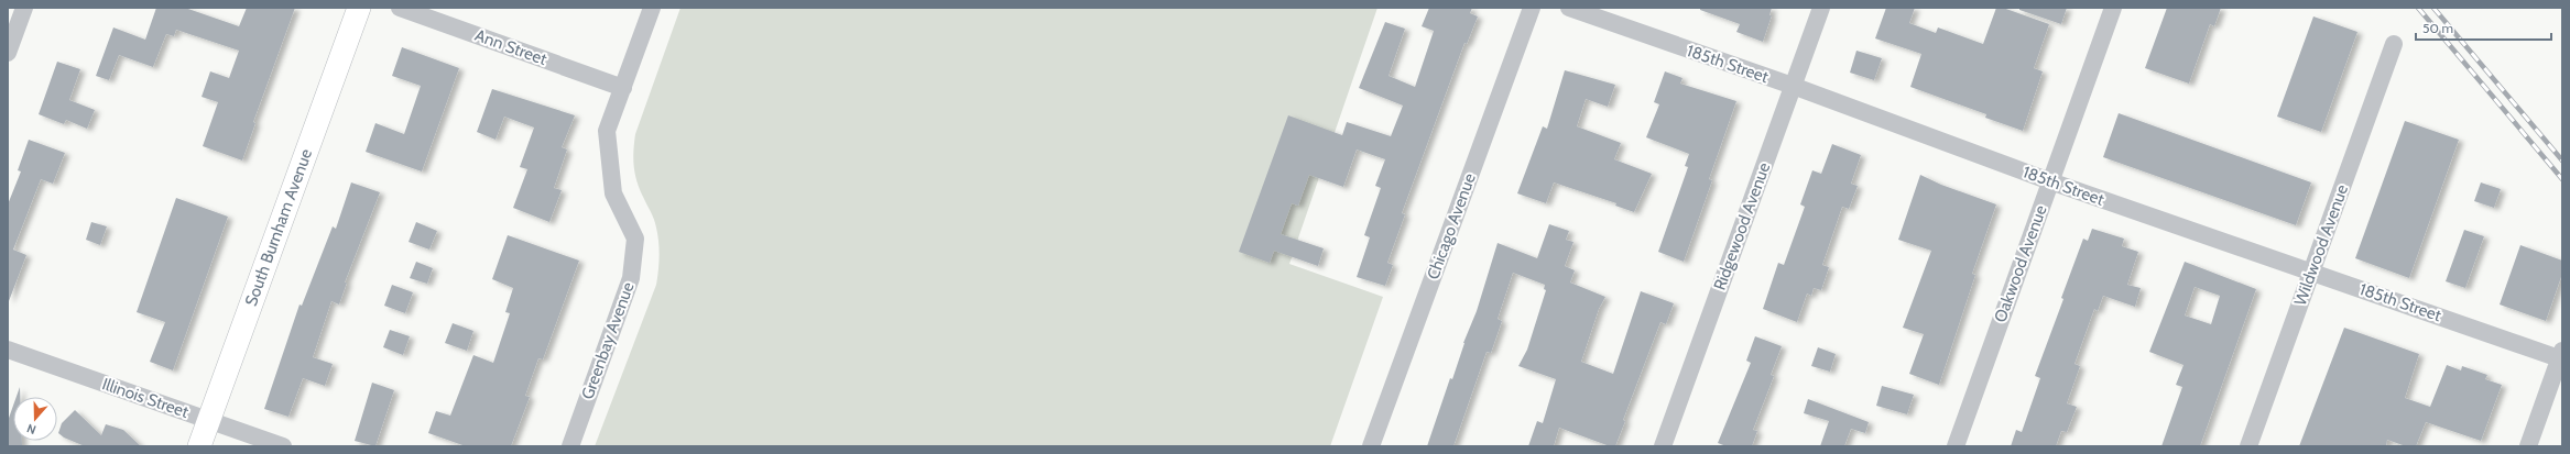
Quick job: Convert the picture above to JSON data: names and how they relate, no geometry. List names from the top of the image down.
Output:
{
  "streets": {
    "main road": ["South Burnham Avenue"],
    "street": [
      "Ann Street",
      "185th Street",
      "Chicago Avenue",
      "Ridgewood Avenue",
      "Wildwood Avenue",
      "Oakwood Avenue",
      "Greenbay Avenue",
      "Illinois Street"
    ]
  },
  "crossings": [
    ["Ann Street", "Greenbay Avenue"],
    ["185th Street", "Ridgewood Avenue"],
    ["185th Street", "Wildwood Avenue"],
    ["185th Street", "Oakwood Avenue"],
    ["South Burnham Avenue", "Illinois Street"]
  ],
  "scale_bar": "50 m",
  "north": "bottom"
}
